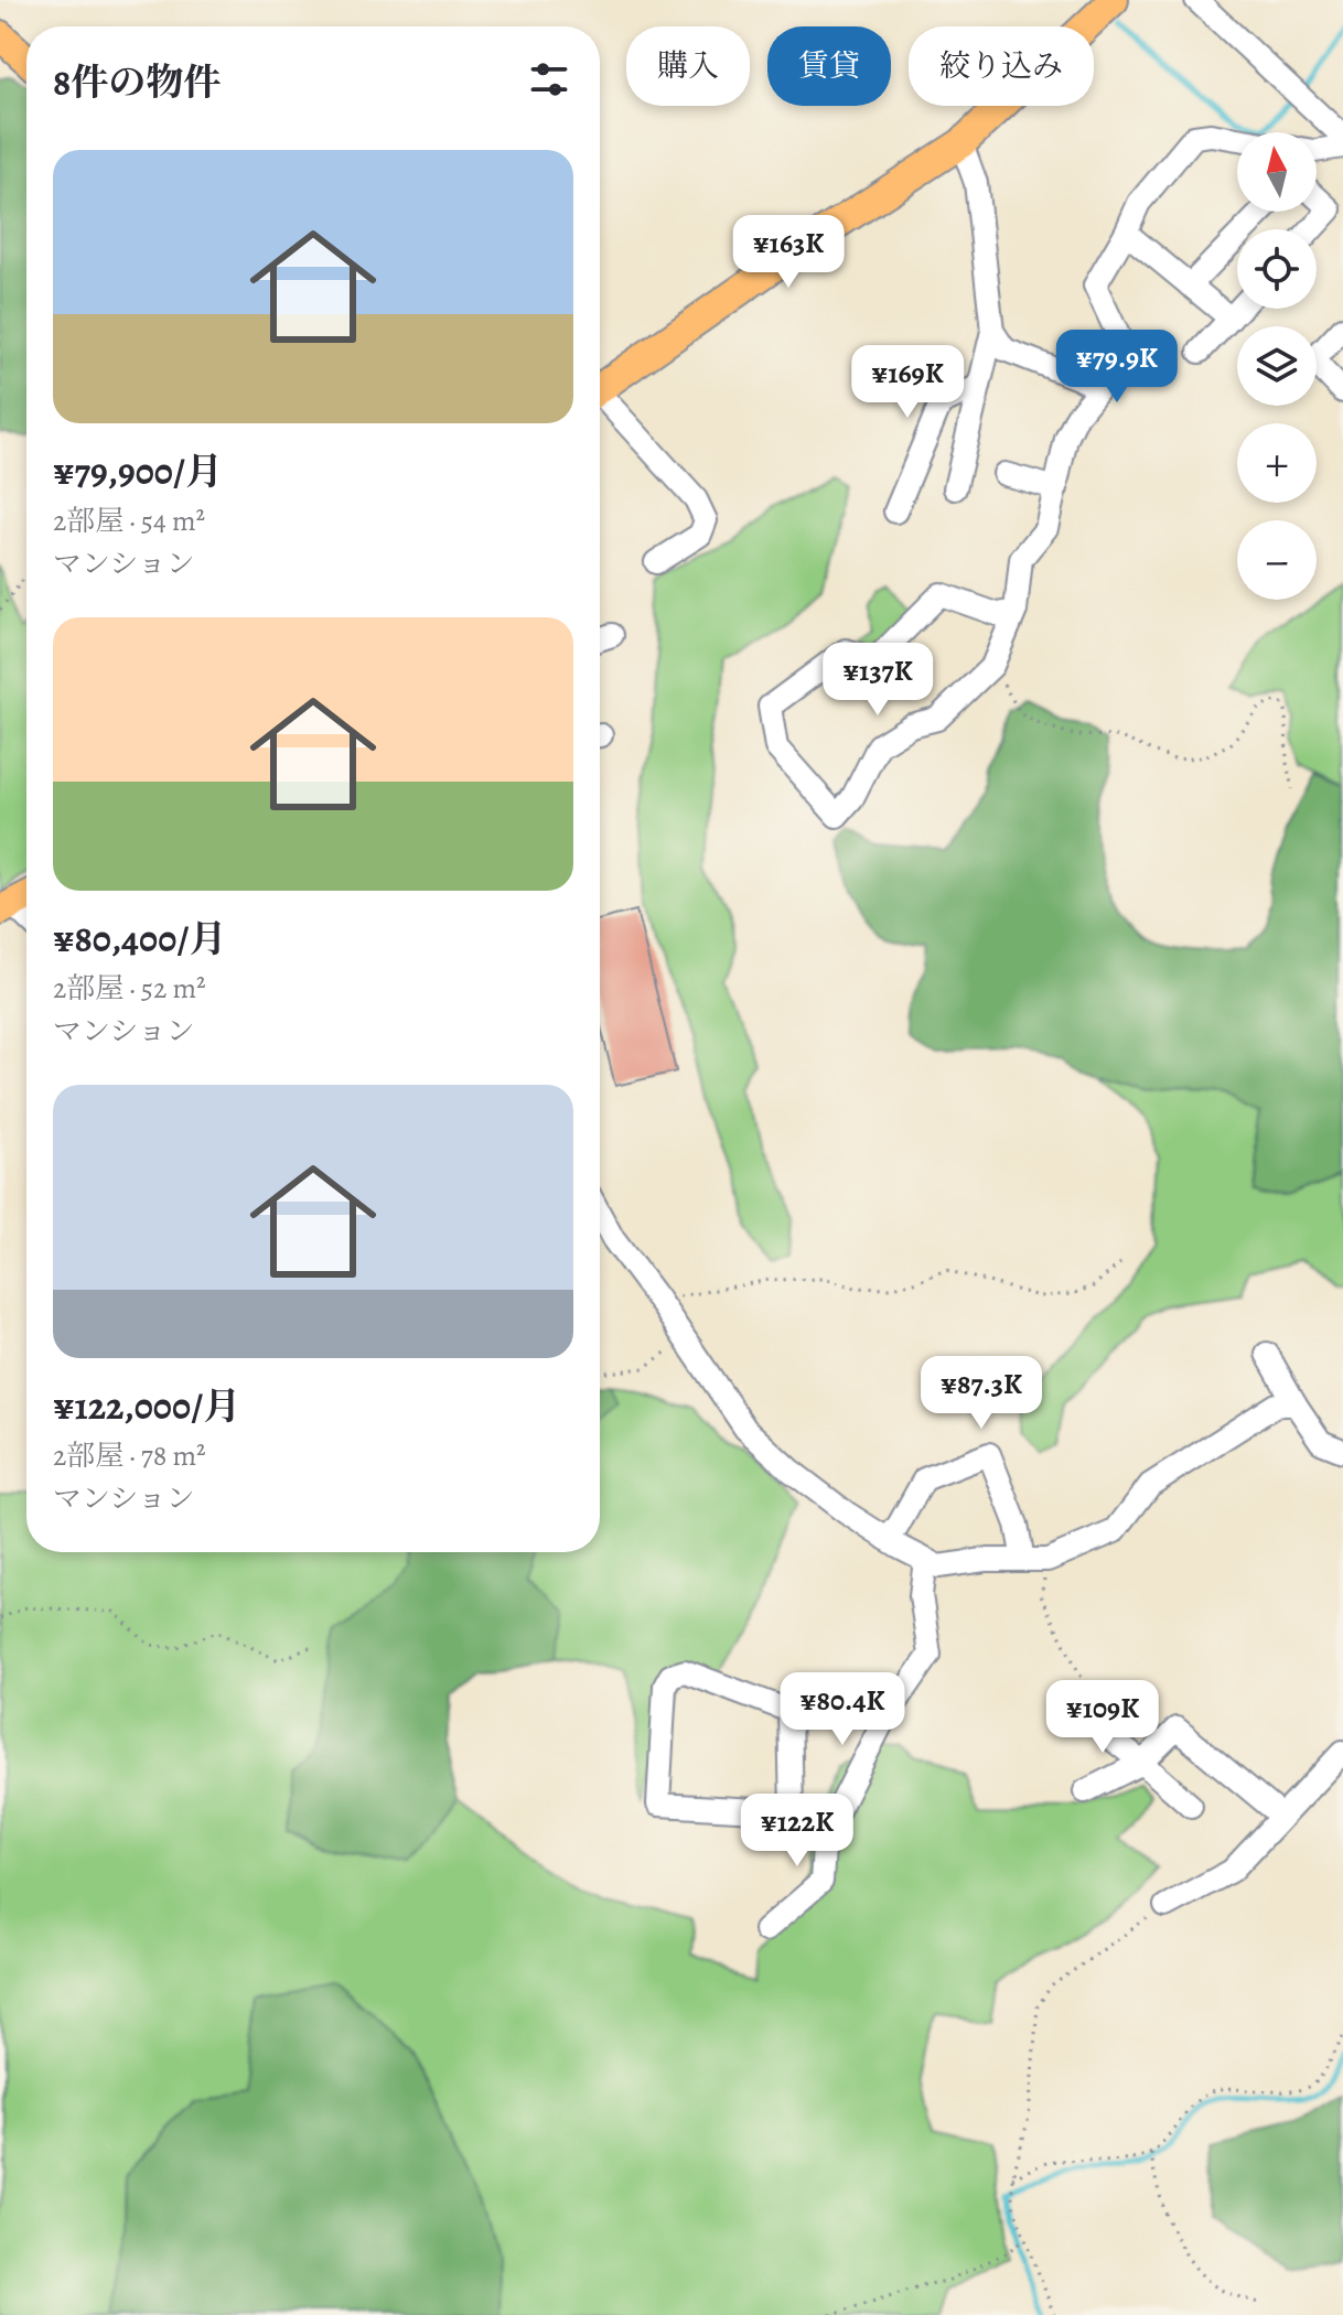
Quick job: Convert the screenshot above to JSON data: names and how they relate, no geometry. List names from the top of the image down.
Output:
{
  "north": "top",
  "page": {
    "chip": ["購入", "賃貸", "絞り込み"],
    "heading": "8件の物件",
    "map_buttons": ["+", "−"],
    "list": [
      {
        "name": "¥79,900/月",
        "note": "2部屋 · 54 m² · マンション"
      },
      {
        "name": "¥80,400/月",
        "note": "2部屋 · 52 m² · マンション"
      },
      {
        "name": "¥122,000/月",
        "note": "2部屋 · 78 m² · マンション"
      }
    ],
    "price": [
      "¥163K",
      "¥79.9K",
      "¥169K",
      "¥137K",
      "¥87.3K",
      "¥80.4K",
      "¥109K",
      "¥122K"
    ]
  }
}
